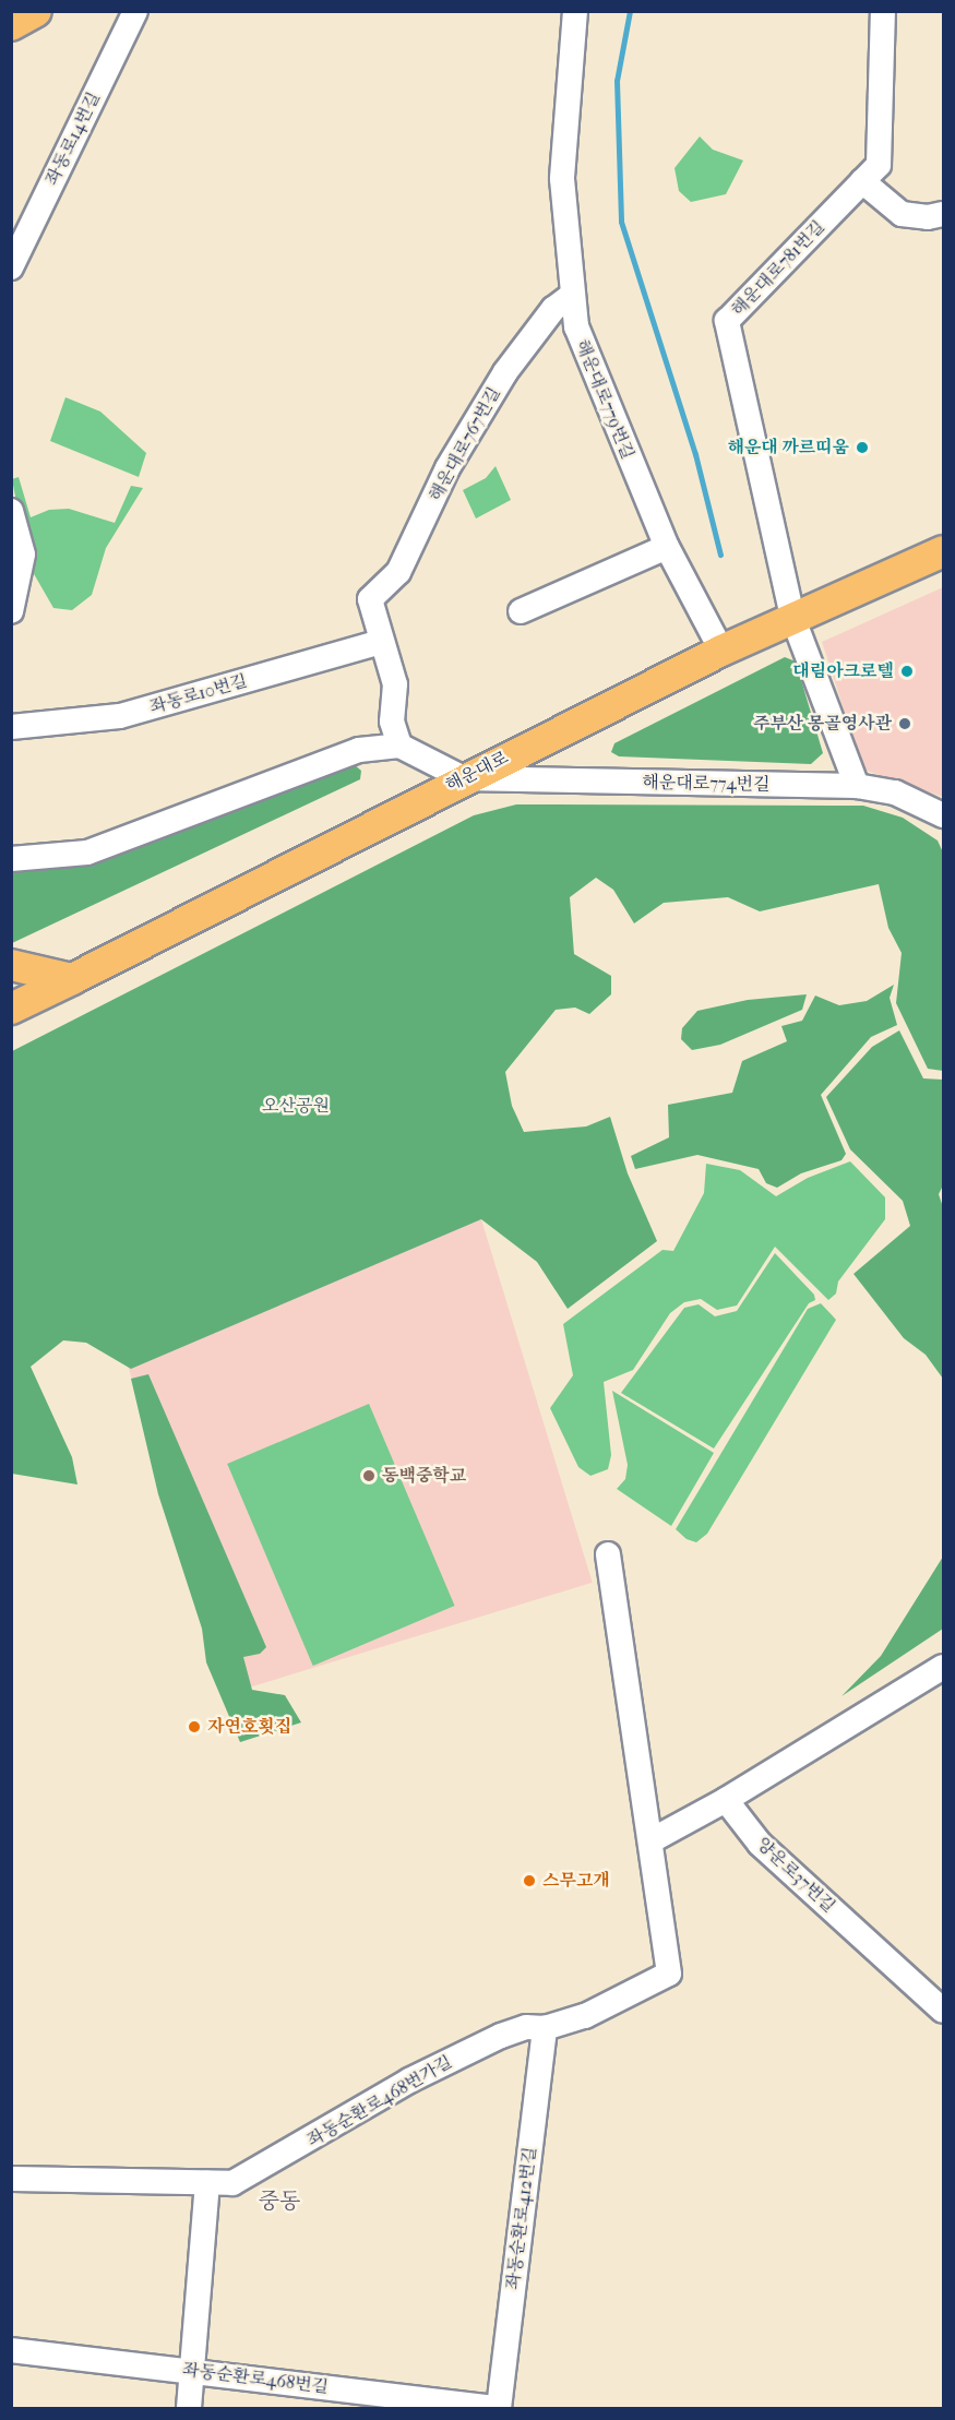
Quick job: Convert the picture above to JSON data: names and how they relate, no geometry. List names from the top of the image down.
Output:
{
  "streets": {
    "main road": ["해운대로"],
    "street": [
      "좌동로14번길",
      "해운대로781번길",
      "해운대로779번길",
      "해운대로767번길",
      "좌동로10번길",
      "해운대로774번길",
      "양운로37번길",
      "좌동순환로468번가길",
      "좌동순환로412번길",
      "좌동순환로468번길"
    ]
  },
  "crossings": [
    ["해운대로781번길", "해운대로"],
    ["해운대로779번길", "해운대로767번길"],
    ["해운대로779번길", "해운대로"],
    ["해운대로767번길", "좌동로10번길"],
    ["해운대로", "해운대로774번길"],
    ["좌동순환로468번가길", "좌동순환로412번길"],
    ["좌동순환로412번길", "좌동순환로468번길"]
  ],
  "districts": ["중동"],
  "parks": ["오산공원"],
  "places": [
    "해운대 까르띠움",
    "대림아크로텔",
    "주부산 몽골영사관",
    "동백중학교",
    "자연호횟집",
    "스무고개"
  ]
}
